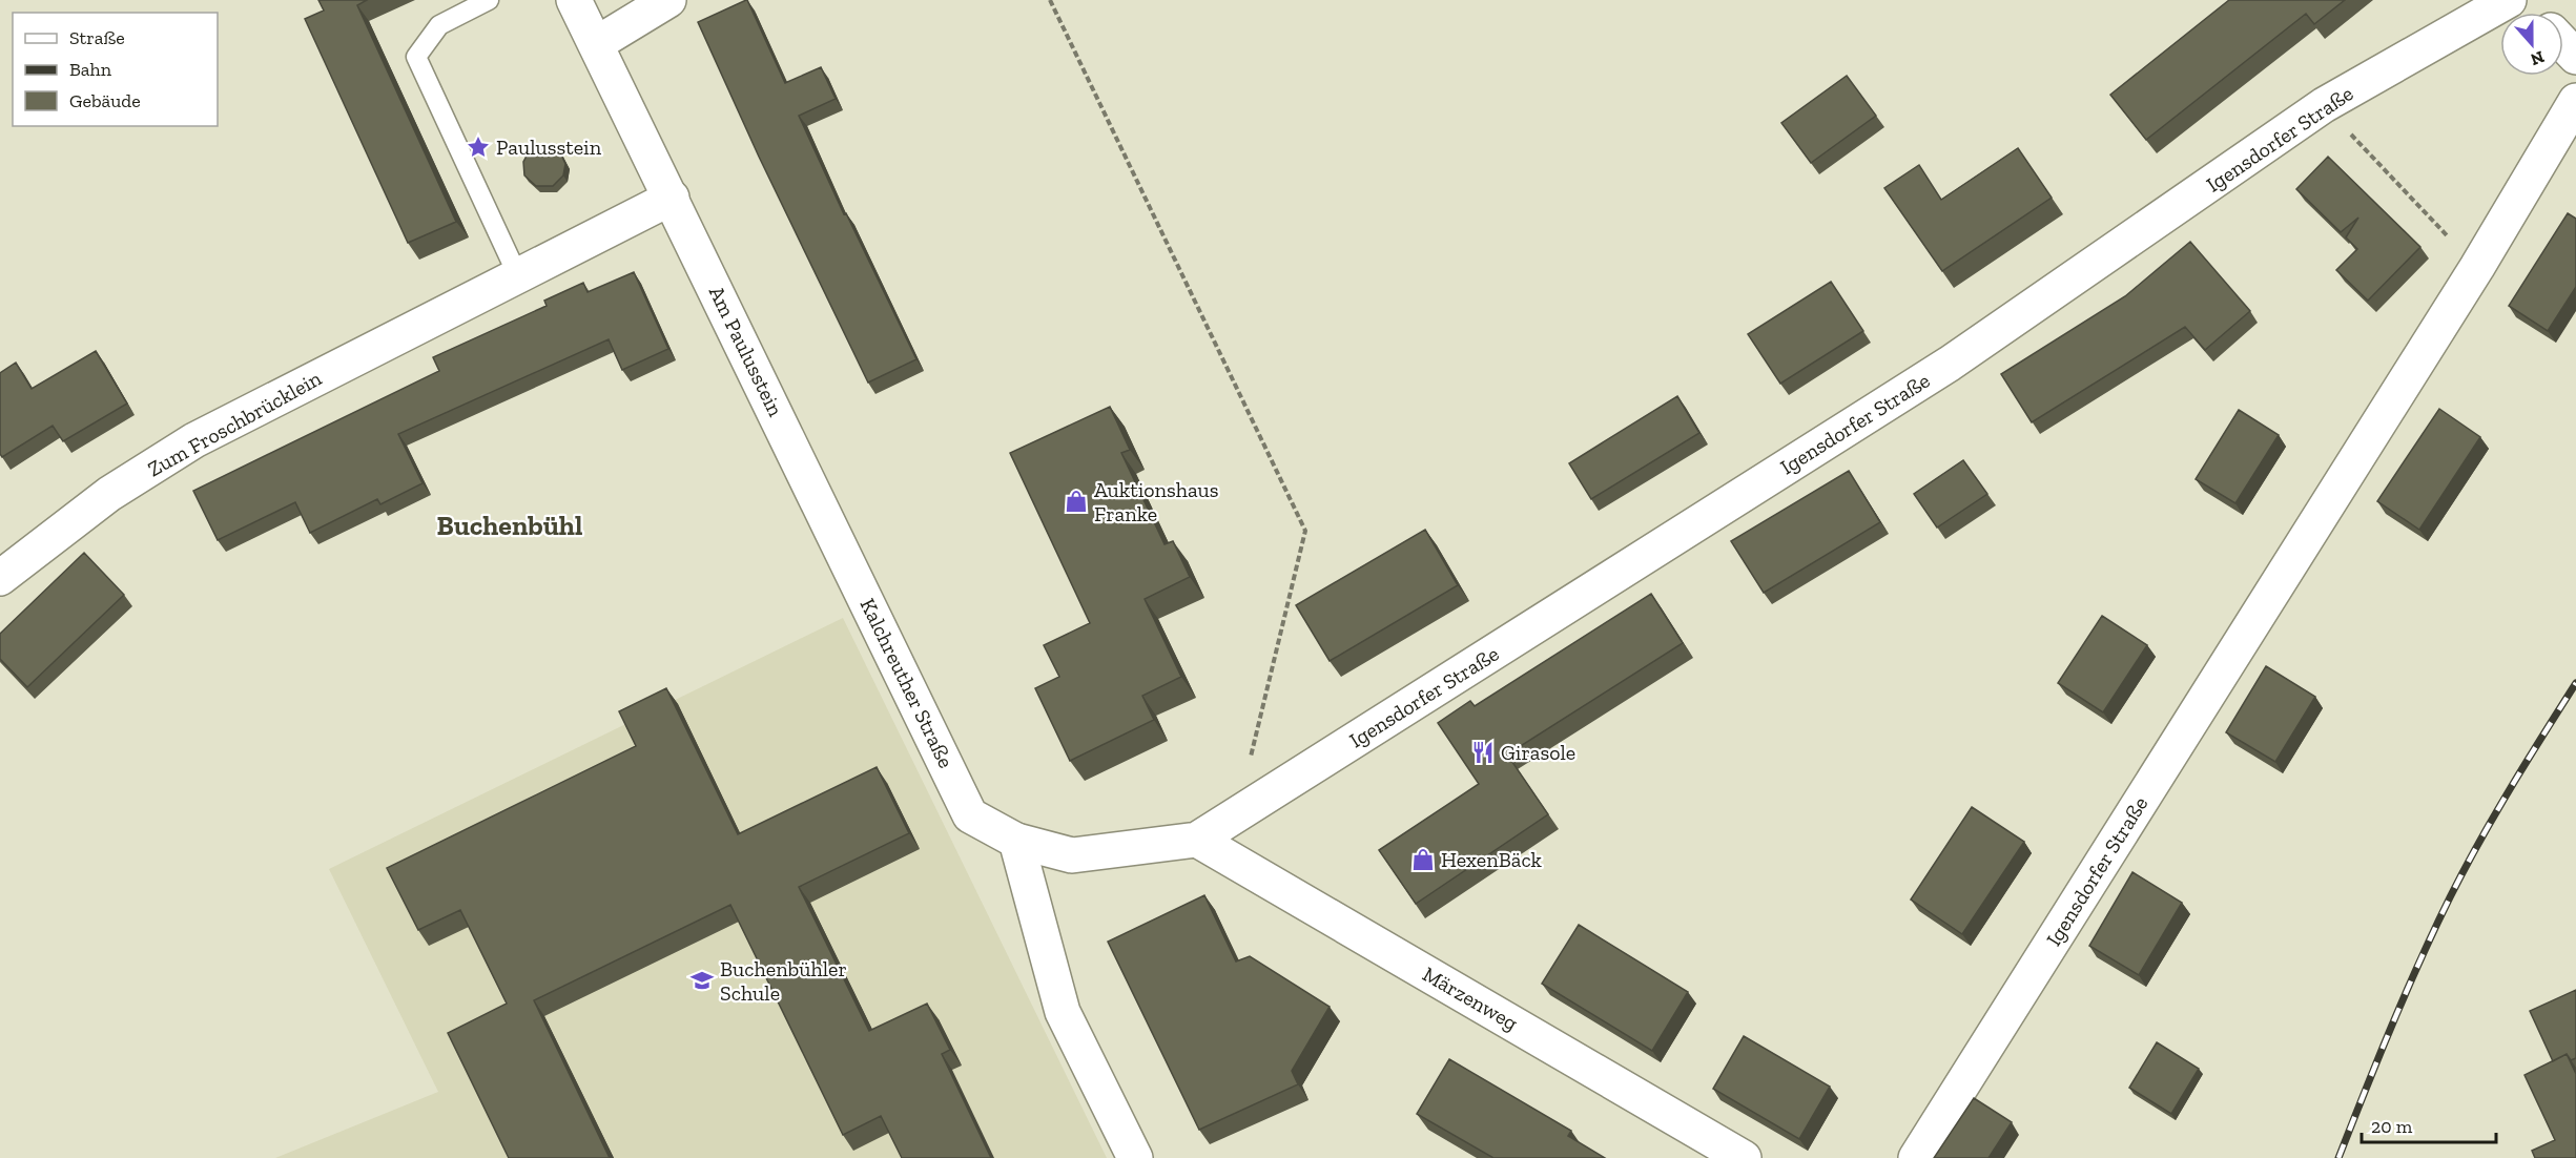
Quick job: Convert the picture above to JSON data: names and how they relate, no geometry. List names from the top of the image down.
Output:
{
  "streets": {
    "street": [
      "Igensdorfer Straße",
      "Am Paulusstein",
      "Zum Froschbrücklein",
      "Kalchreuther Straße",
      "Märzenweg"
    ]
  },
  "crossings": [
    ["Igensdorfer Straße", "Kalchreuther Straße"],
    ["Igensdorfer Straße", "Märzenweg"],
    ["Am Paulusstein", "Kalchreuther Straße"],
    ["Kalchreuther Straße", "Märzenweg"]
  ],
  "districts": ["Buchenbühl"],
  "places": {
    "place": ["Paulusstein"],
    "shop": ["Auktionshaus Franke", "HexenBäck"],
    "restaurant": ["Girasole"],
    "school or university": ["Buchenbühler Schule"]
  },
  "legend": ["Straße", "Bahn", "Gebäude"],
  "scale_bar": "20 m",
  "north": "bottom"
}
